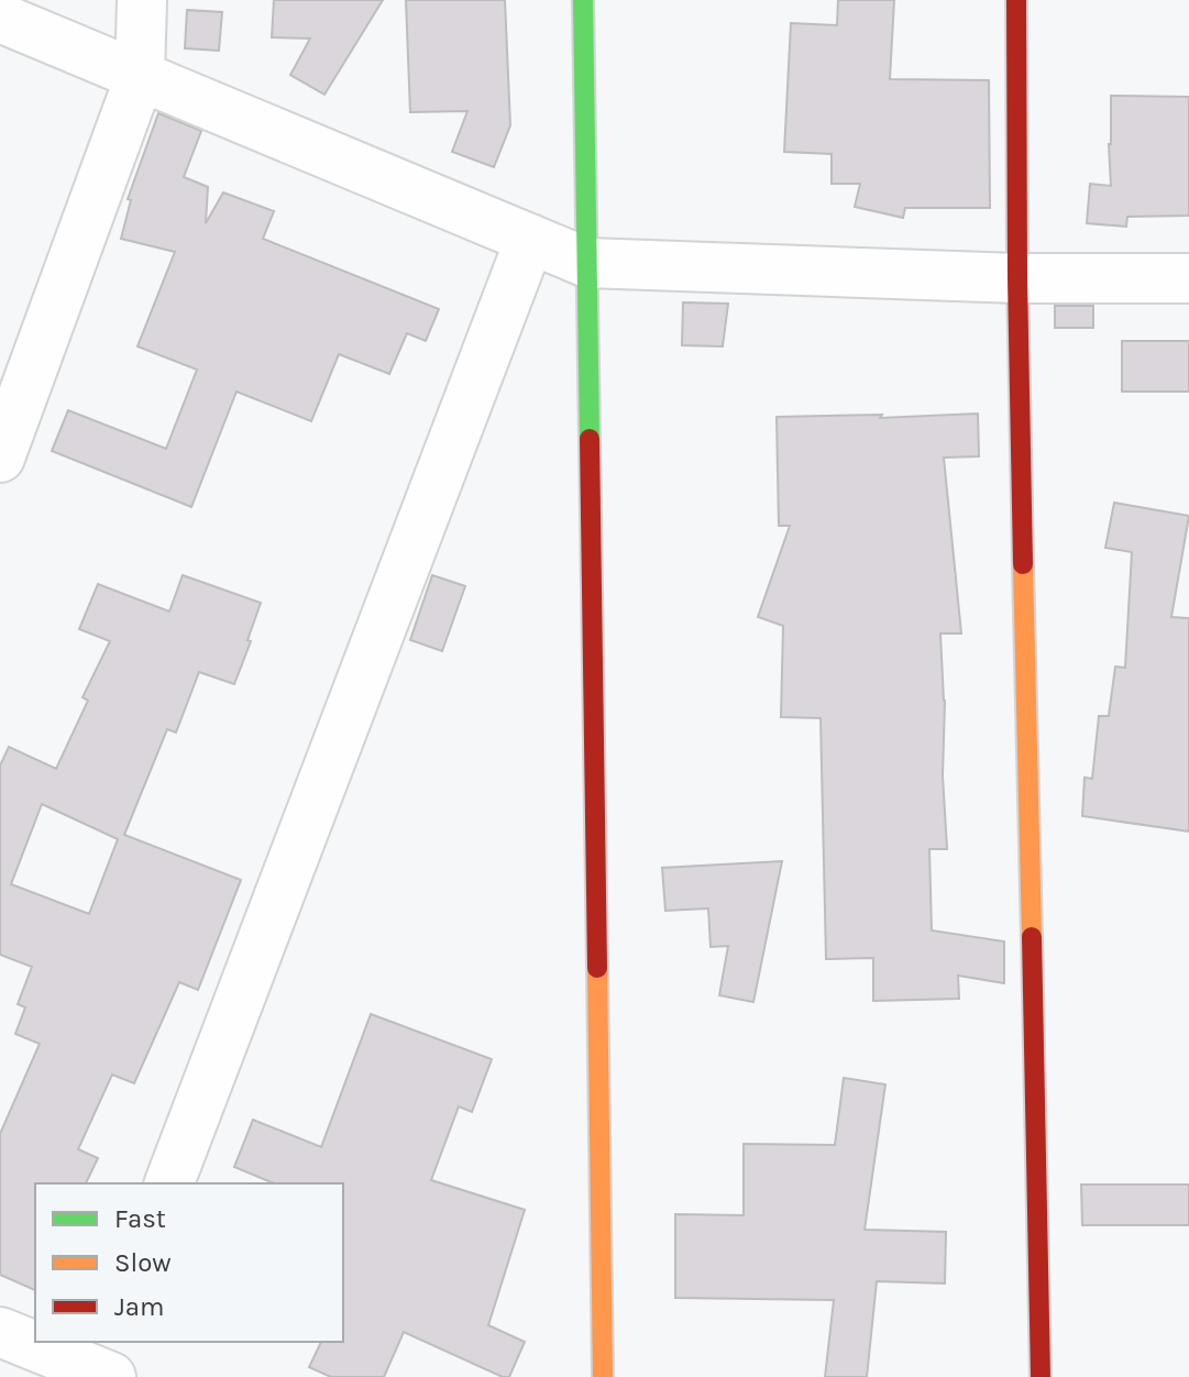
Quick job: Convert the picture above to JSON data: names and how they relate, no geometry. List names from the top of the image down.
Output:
{
  "legend": ["Fast", "Slow", "Jam"]
}
